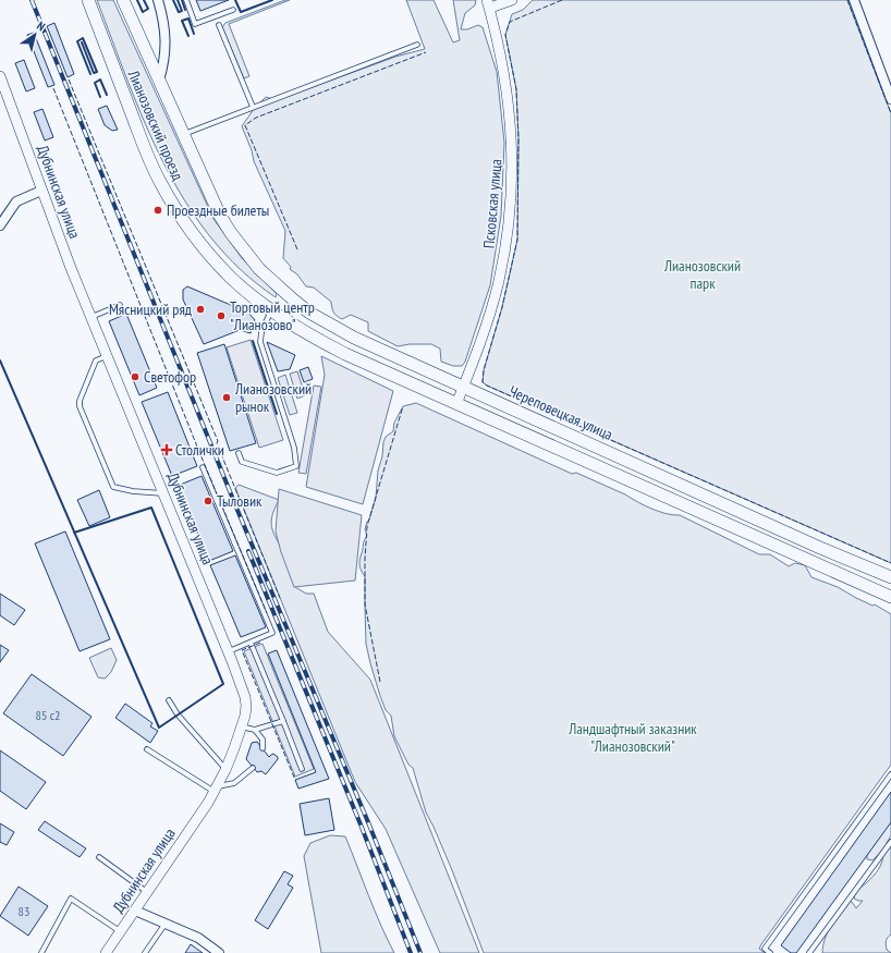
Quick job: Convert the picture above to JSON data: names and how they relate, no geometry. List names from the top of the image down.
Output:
{
  "streets": {
    "main road": ["Лианозовский проезд", "Череповецкая улица"],
    "street": ["Дубнинская улица", "Псковская улица"]
  },
  "crossings": [
    ["Лианозовский проезд", "Псковская улица"],
    ["Лианозовский проезд", "Череповецкая улица"],
    ["Псковская улица", "Череповецкая улица"]
  ],
  "parks": ["Лианозовский парк", "Ландшафтный заказник \"Лианозовский\""],
  "places": {
    "other": [
      "Проездные билеты",
      "Мясницкий ряд",
      "Торговый центр \"Лианозово\"",
      "Светофор",
      "Лианозовский рынок",
      "Тыловик"
    ],
    "health": ["Столички"]
  },
  "house_numbers": ["85 с2", "83"],
  "north": "top right"
}
